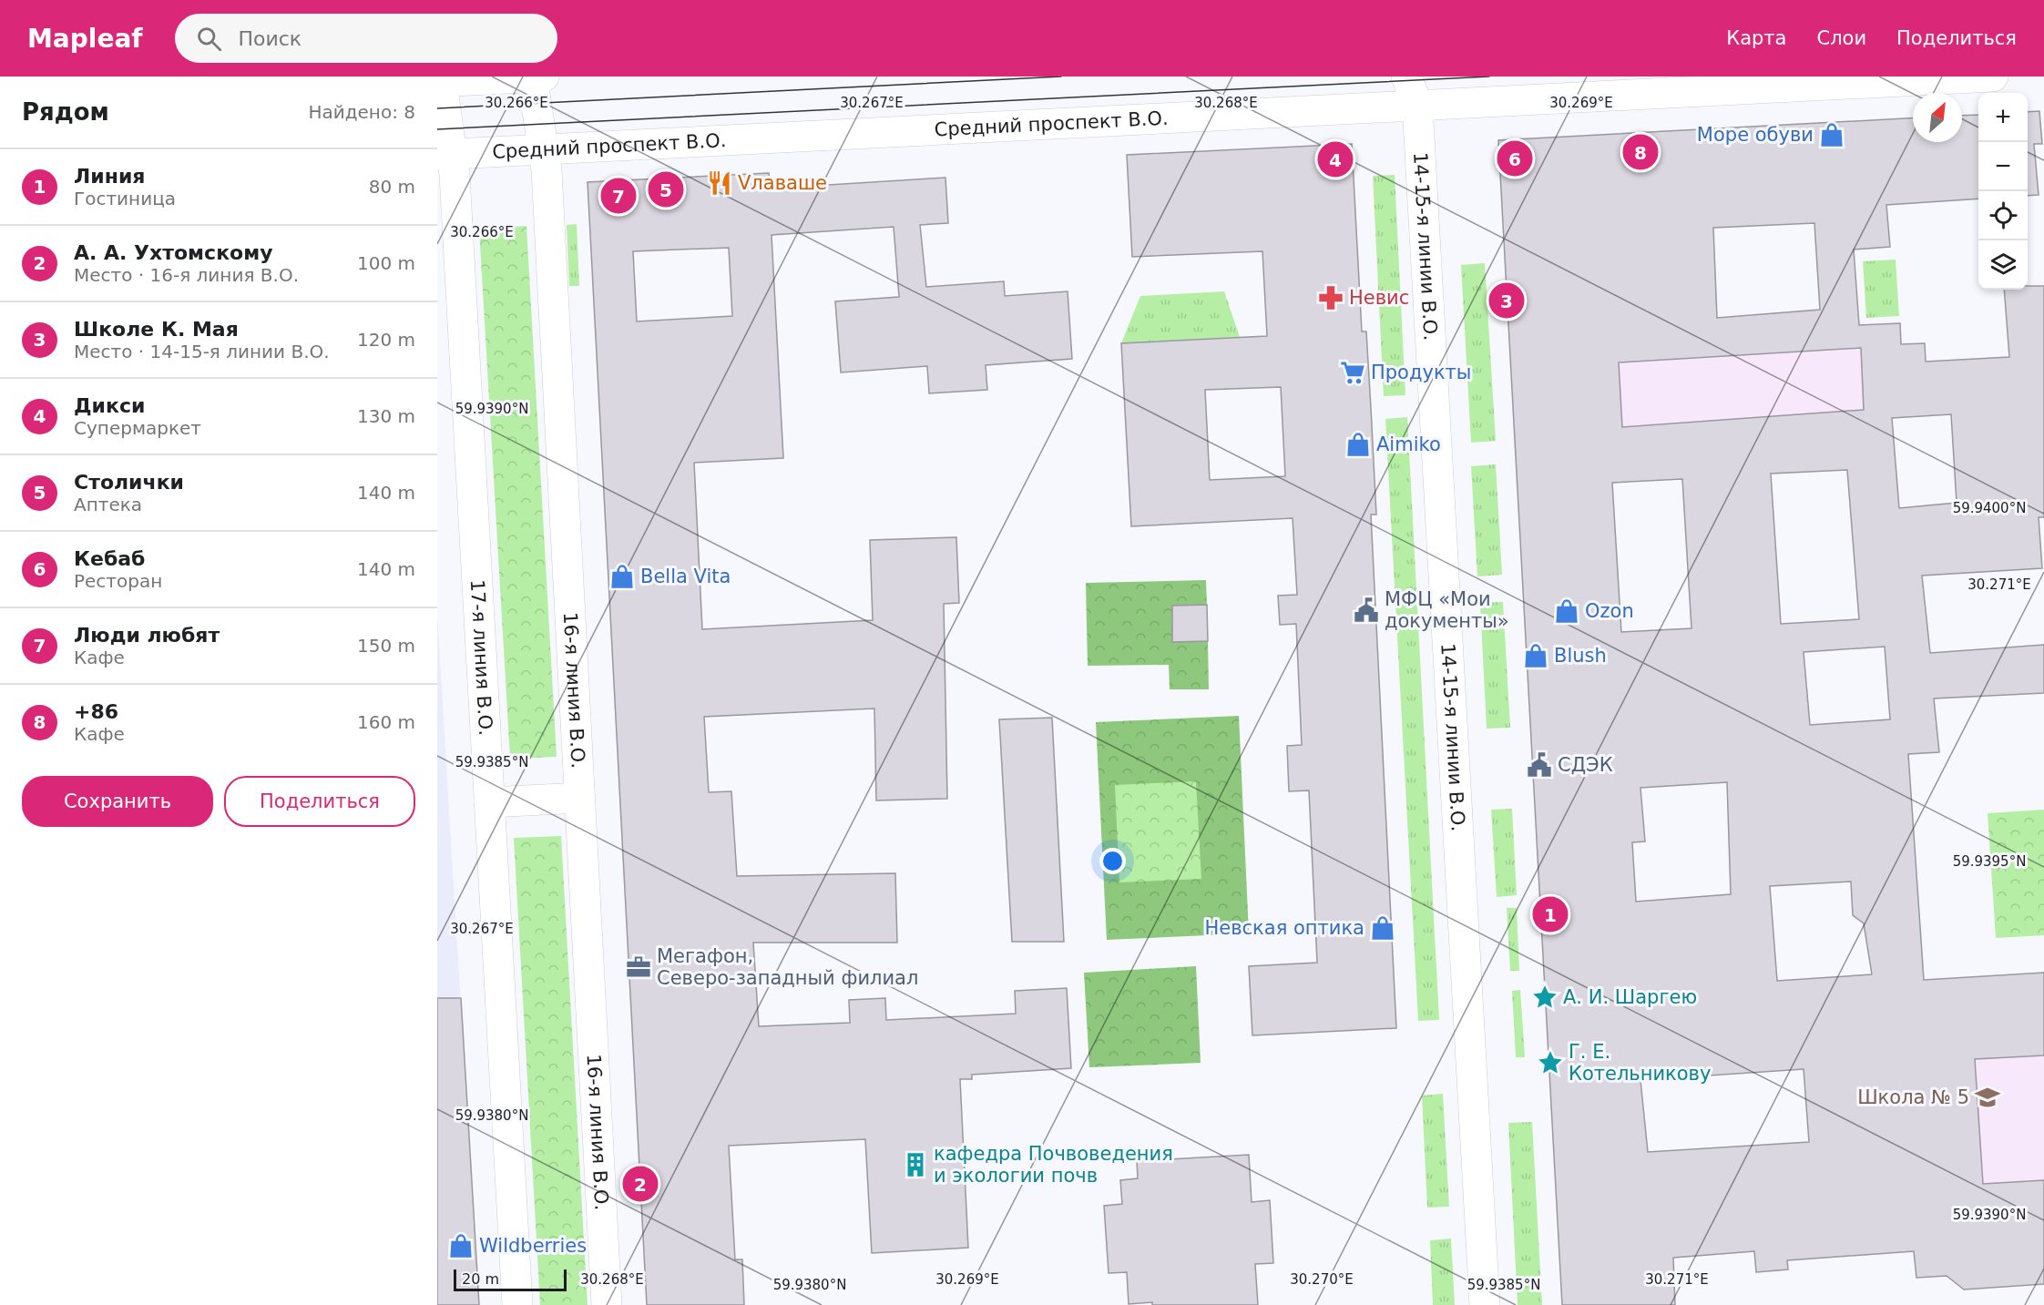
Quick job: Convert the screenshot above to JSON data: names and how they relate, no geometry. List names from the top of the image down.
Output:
{
  "streets": {
    "street": [
      "Средний проспект В.О.",
      "14-15-я линии В.О.",
      "17-я линия В.О.",
      "16-я линия В.О."
    ]
  },
  "crossings": [
    ["Средний проспект В.О.", "14-15-я линии В.О."],
    ["Средний проспект В.О.", "17-я линия В.О."],
    ["Средний проспект В.О.", "16-я линия В.О."]
  ],
  "places": {
    "shop": [
      "Море обуви",
      "Aimiko",
      "Bella Vita",
      "Ozon",
      "Blush",
      "Невская оптика",
      "Wildberries"
    ],
    "restaurant": ["Vлаваше"],
    "pharmacy": ["Невис"],
    "supermarket": ["Продукты"],
    "public building": ["МФЦ «Мои документы»", "СДЭК"],
    "office": ["Мегафон, Северо-западный филиал"],
    "place": ["А. И. Шаргею", "Г. Е. Котельникову"],
    "school or university": ["Школа № 5"],
    "building": ["кафедра Почвоведения и экологии почв"]
  },
  "scale_bar": "20 m",
  "north": "top right",
  "page": {
    "header": "Mapleaf",
    "search": "Поиск",
    "nav": ["Карта", "Слои", "Поделиться"],
    "heading": ["Рядом", "Найдено: 8"],
    "map_buttons": ["+", "−"],
    "pins": [
      "8",
      "6",
      "4",
      "5",
      "7",
      "3",
      "1",
      "2"
    ],
    "list": [
      {
        "mark": "1",
        "name": "Линия",
        "note": "Гостиница",
        "value": "80 m"
      },
      {
        "mark": "2",
        "name": "А. А. Ухтомскому",
        "note": "Место · 16-я линия В.О.",
        "value": "100 m"
      },
      {
        "mark": "3",
        "name": "Школе К. Мая",
        "note": "Место · 14-15-я линии В.О.",
        "value": "120 m"
      },
      {
        "mark": "4",
        "name": "Дикси",
        "note": "Супермаркет",
        "value": "130 m"
      },
      {
        "mark": "5",
        "name": "Столички",
        "note": "Аптека",
        "value": "140 m"
      },
      {
        "mark": "6",
        "name": "Кебаб",
        "note": "Ресторан",
        "value": "140 m"
      },
      {
        "mark": "7",
        "name": "Люди любят",
        "note": "Кафе",
        "value": "150 m"
      },
      {
        "mark": "8",
        "name": "+86",
        "note": "Кафе",
        "value": "160 m"
      }
    ],
    "buttons": ["Сохранить", "Поделиться"],
    "scale": "20 m"
  },
  "coordinates": [
    "30.266°E",
    "30.267°E",
    "30.268°E",
    "30.269°E",
    "59.9390°N",
    "59.9400°N",
    "30.271°E",
    "59.9385°N",
    "59.9395°N",
    "59.9380°N",
    "30.270°E"
  ]
}
